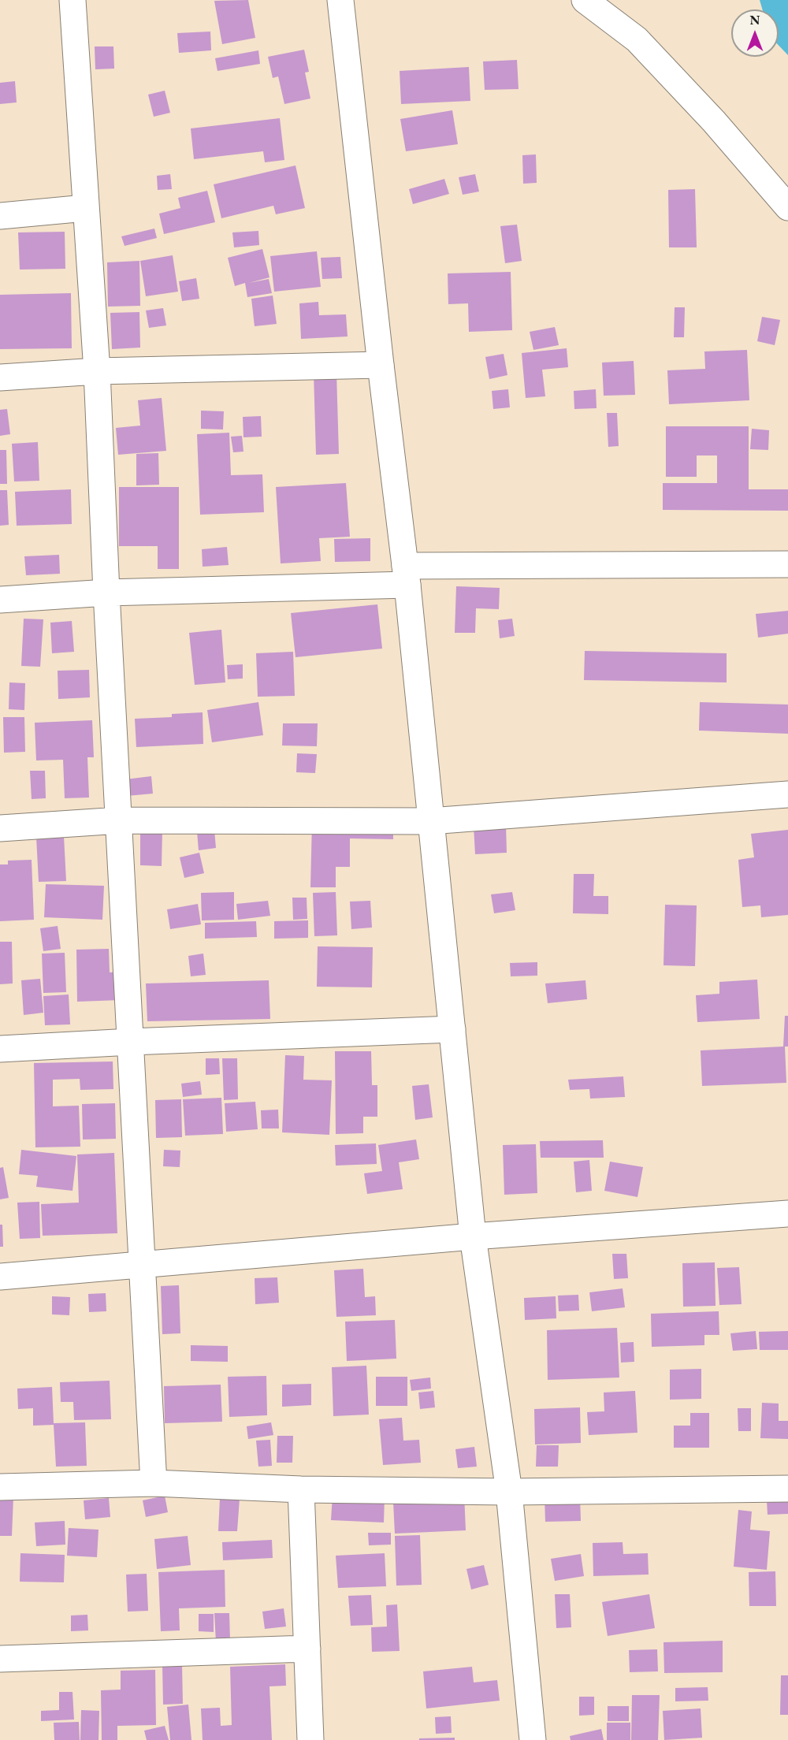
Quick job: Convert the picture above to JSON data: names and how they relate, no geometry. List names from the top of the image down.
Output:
{
  "north": "top"
}
